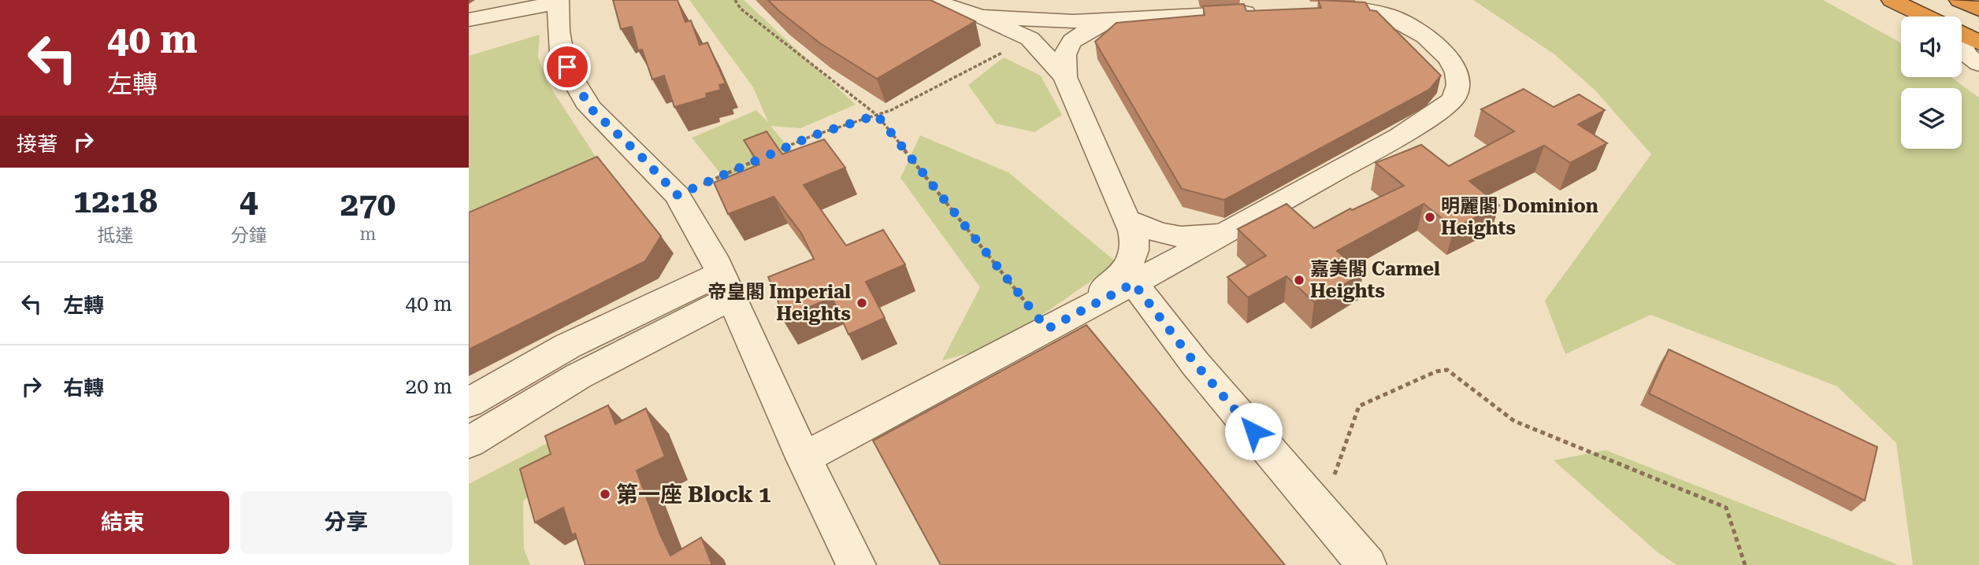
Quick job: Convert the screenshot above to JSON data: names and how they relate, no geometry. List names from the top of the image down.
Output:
{
  "places": [
    "明麗閣 Dominion Heights",
    "嘉美閣 Carmel Heights",
    "帝皇閣 Imperial Heights",
    "第一座 Block 1"
  ],
  "page": {
    "turn": ["40 m", "左轉"],
    "then": "接著",
    "eta": [
      "12:18",
      "抵達",
      "4",
      "分鐘",
      "270",
      "m"
    ],
    "list": [
      {
        "name": "左轉",
        "value": "40 m"
      },
      {
        "name": "右轉",
        "value": "20 m"
      }
    ],
    "buttons": ["結束", "分享"]
  }
}
